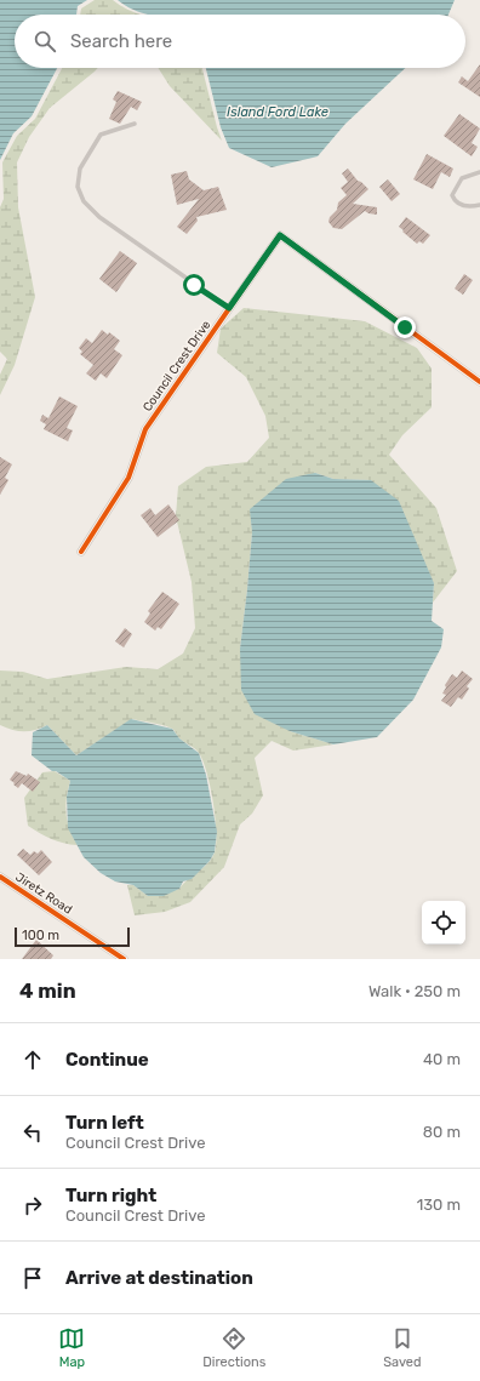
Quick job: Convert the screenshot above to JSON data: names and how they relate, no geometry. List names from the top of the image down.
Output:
{
  "streets": {
    "street": ["Council Crest Drive", "Jiretz Road"]
  },
  "water": ["Island Ford Lake"],
  "scale_bar": "100 m",
  "page": {
    "search": "Search here",
    "scale": "100 m",
    "heading": ["4 min", "Walk · 250 m"],
    "list": [
      ["Continue", "40 m"],
      ["Turn left", "Council Crest Drive", "80 m"],
      ["Turn right", "Council Crest Drive", "130 m"],
      "Arrive at destination"
    ],
    "nav": ["Map", "Directions", "Saved"]
  }
}
